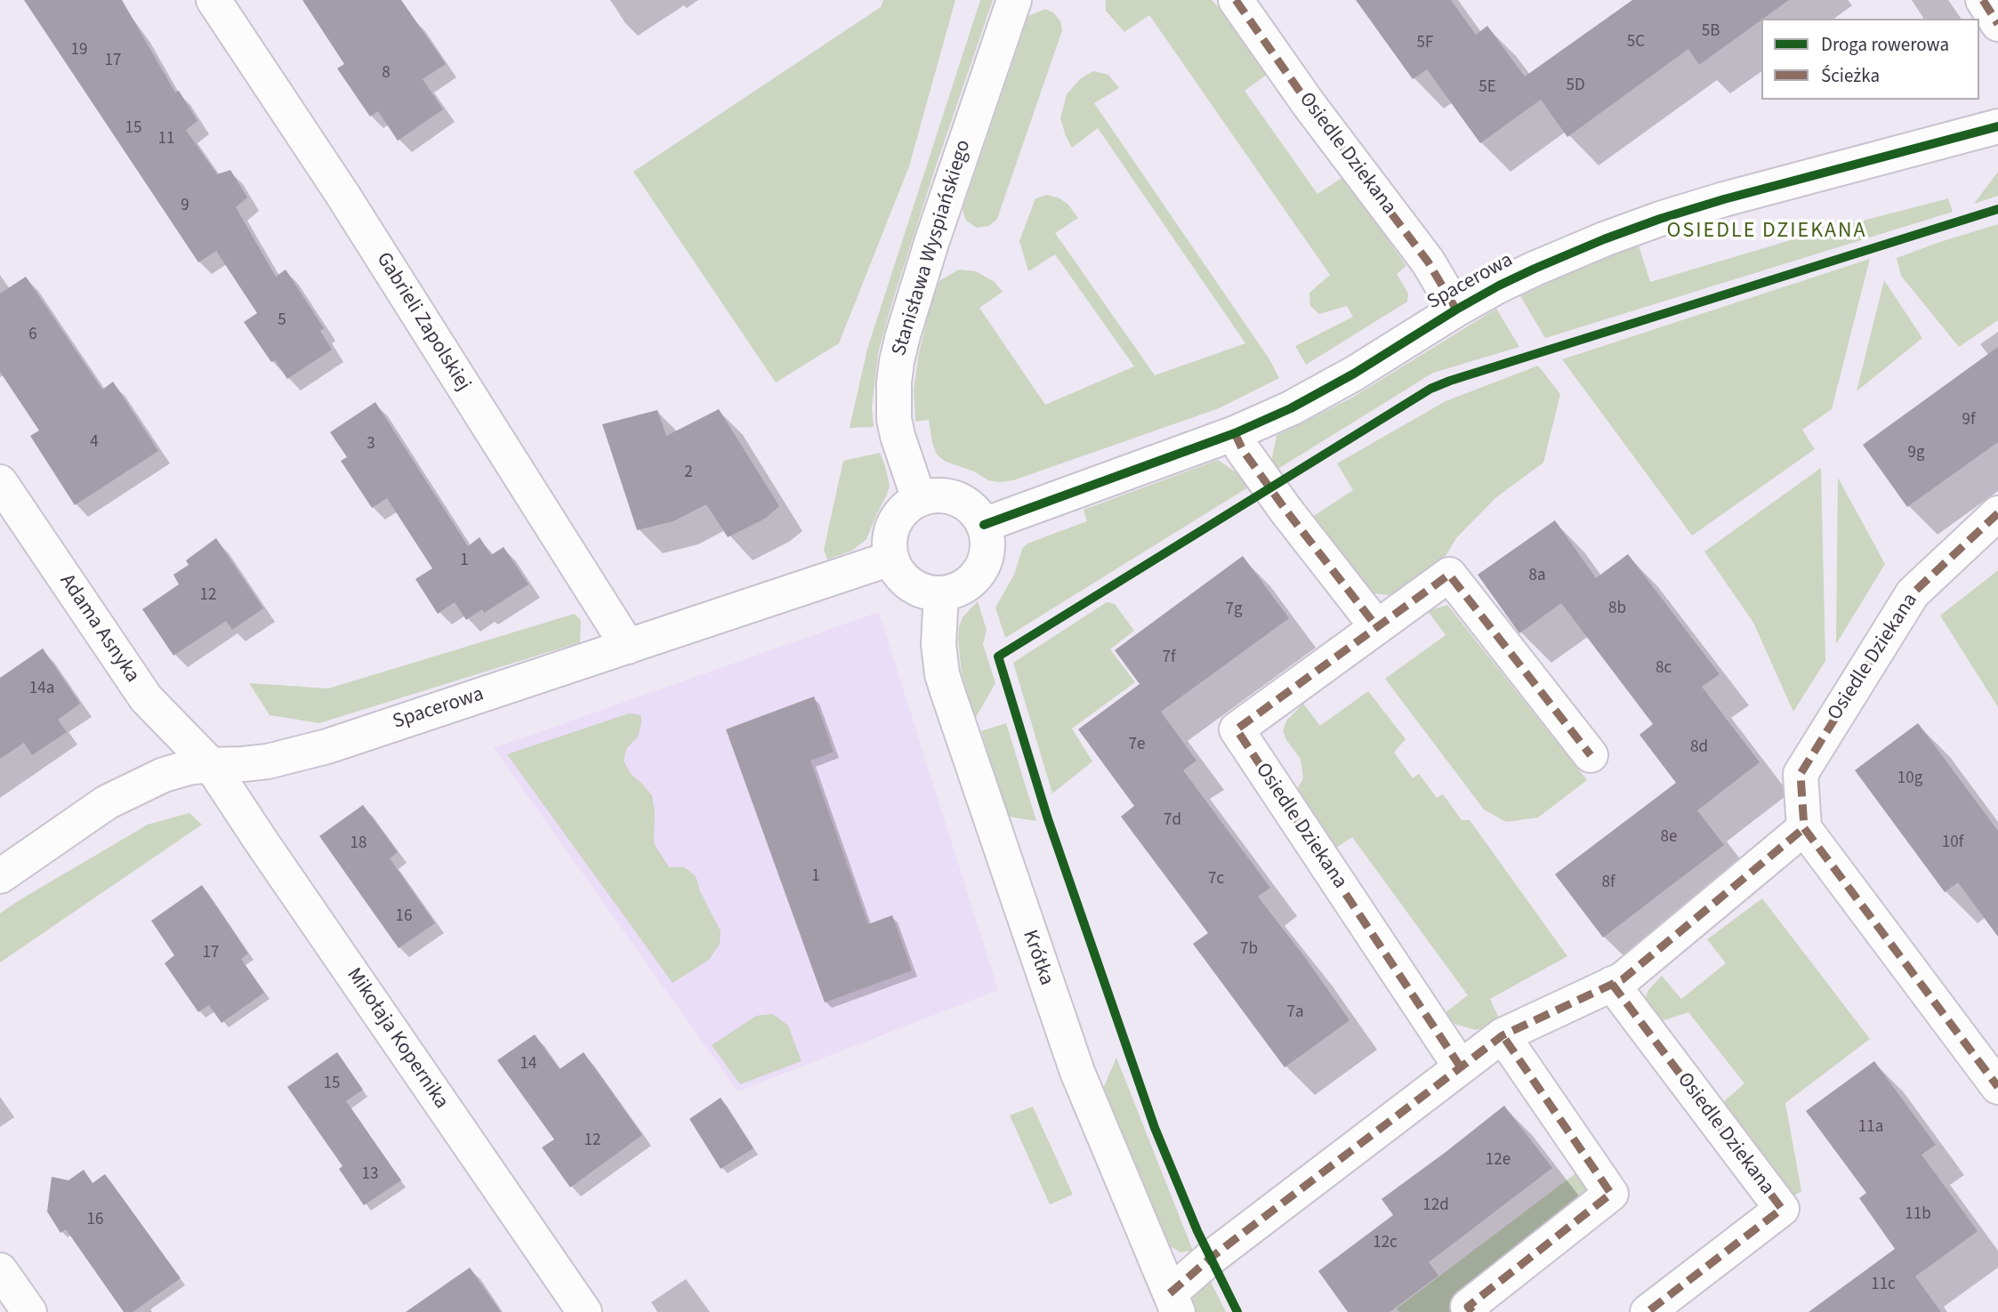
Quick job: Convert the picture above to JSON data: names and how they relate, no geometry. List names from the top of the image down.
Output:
{
  "streets": {
    "street": [
      "Osiedle Dziekana",
      "Stanisława Wyspiańskiego",
      "Spacerowa",
      "Gabrieli Zapolskiej",
      "Adama Asnyka",
      "Krótka",
      "Mikołaja Kopernika"
    ]
  },
  "crossings": [
    ["Osiedle Dziekana", "Spacerowa"],
    ["Stanisława Wyspiańskiego", "Spacerowa"],
    ["Stanisława Wyspiańskiego", "Krótka"],
    ["Spacerowa", "Gabrieli Zapolskiej"],
    ["Spacerowa", "Adama Asnyka"],
    ["Spacerowa", "Krótka"],
    ["Spacerowa", "Mikołaja Kopernika"],
    ["Adama Asnyka", "Mikołaja Kopernika"]
  ],
  "districts": ["OSIEDLE DZIEKANA"],
  "house_numbers": [
    "5B",
    "5C",
    "5F",
    "19",
    "17",
    "8",
    "5D",
    "5E",
    "15",
    "11",
    "9",
    "5",
    "6",
    "9f",
    "4",
    "3",
    "9g",
    "2",
    "1",
    "8a",
    "12",
    "8b",
    "7g",
    "7f",
    "8c",
    "14a",
    "7e",
    "8d",
    "10g",
    "7d",
    "8e",
    "10f",
    "18",
    "1",
    "7c",
    "8f",
    "16",
    "7b",
    "17",
    "7a",
    "14",
    "15",
    "11a",
    "12",
    "12e",
    "13",
    "12d",
    "11b",
    "16",
    "12c",
    "11c"
  ],
  "legend": ["Droga rowerowa", "Ścieżka"]
}
